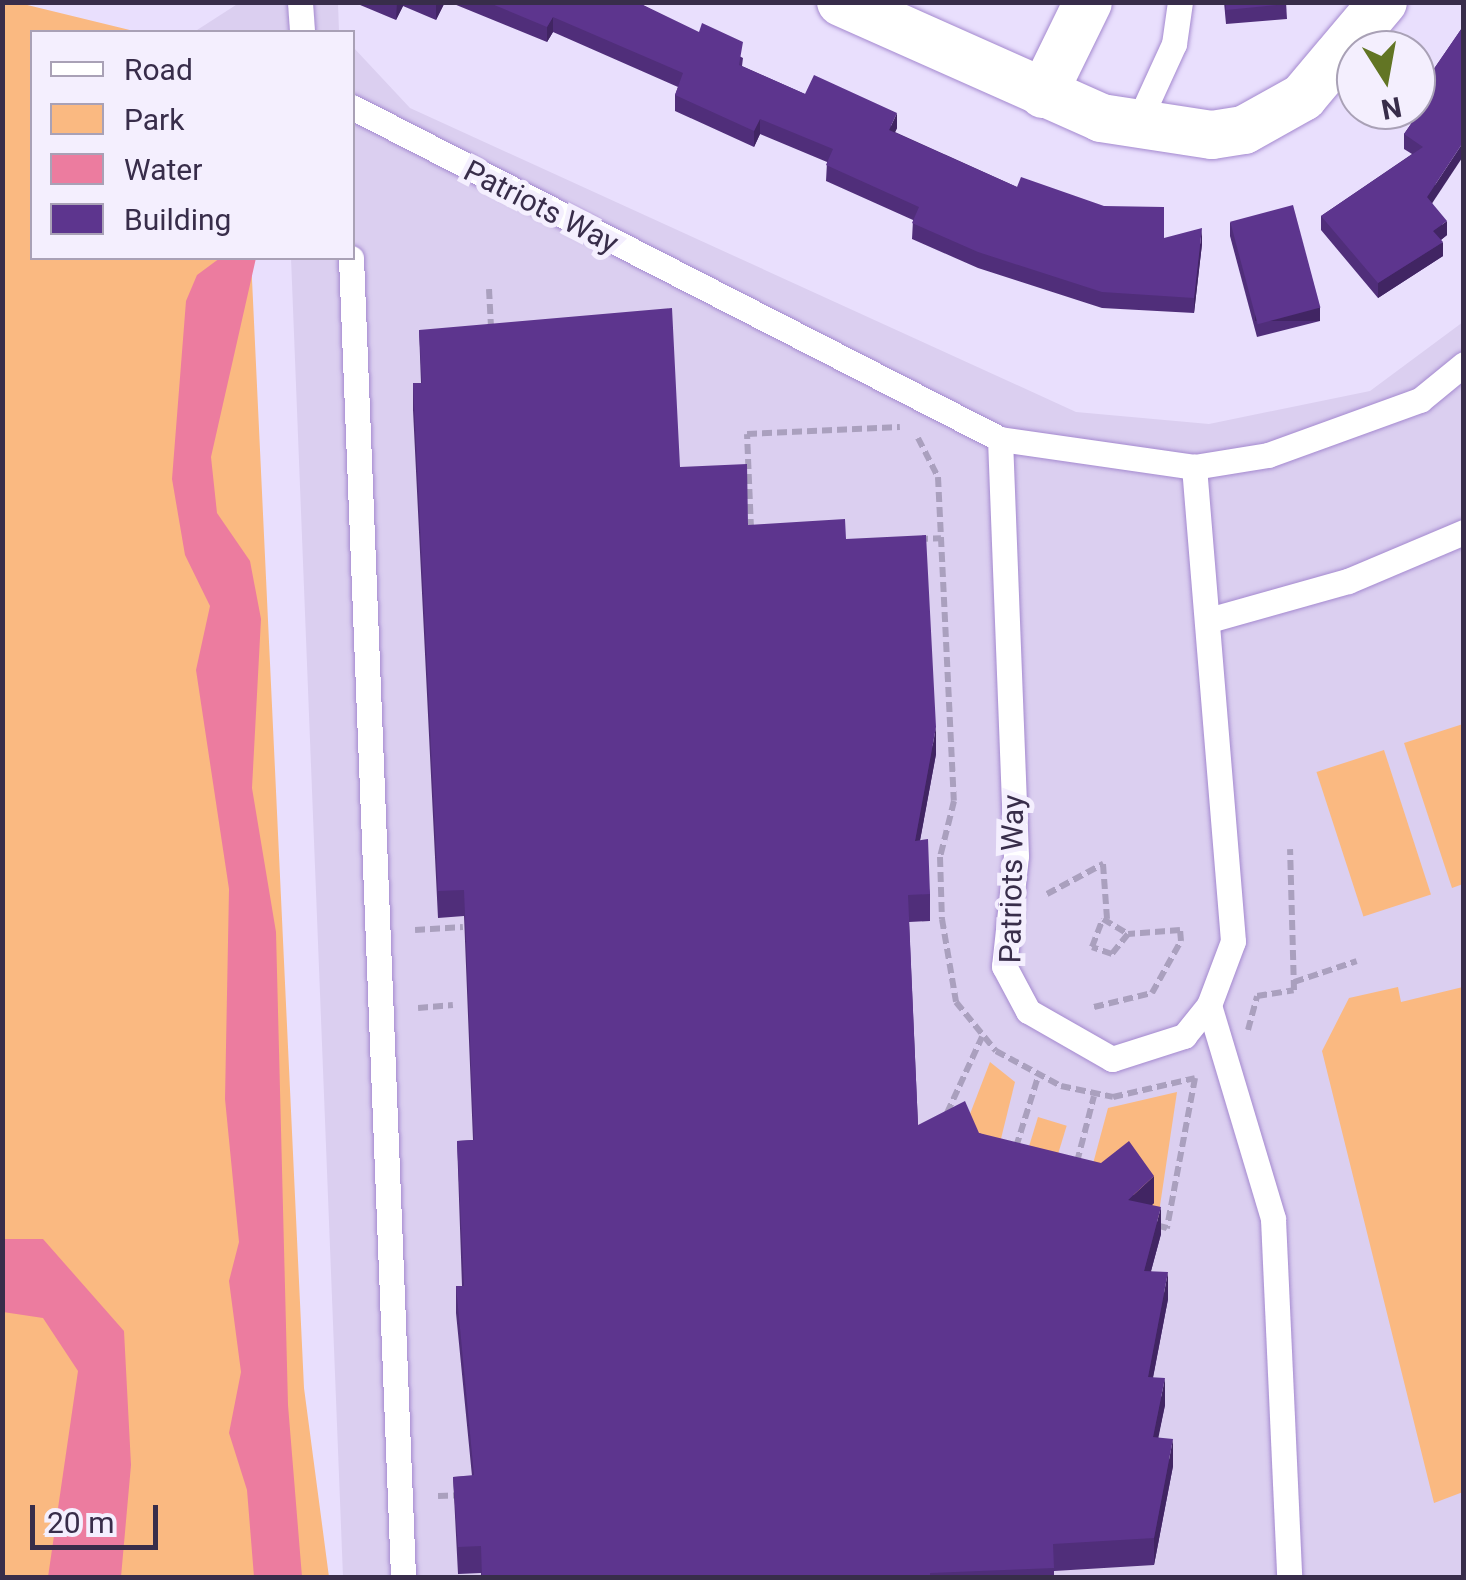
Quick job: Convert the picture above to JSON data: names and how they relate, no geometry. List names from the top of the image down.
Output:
{
  "streets": {
    "lane": ["Patriots Way"]
  },
  "legend": [
    "Road",
    "Park",
    "Water",
    "Building"
  ],
  "scale_bar": "20 m",
  "north": "bottom"
}
